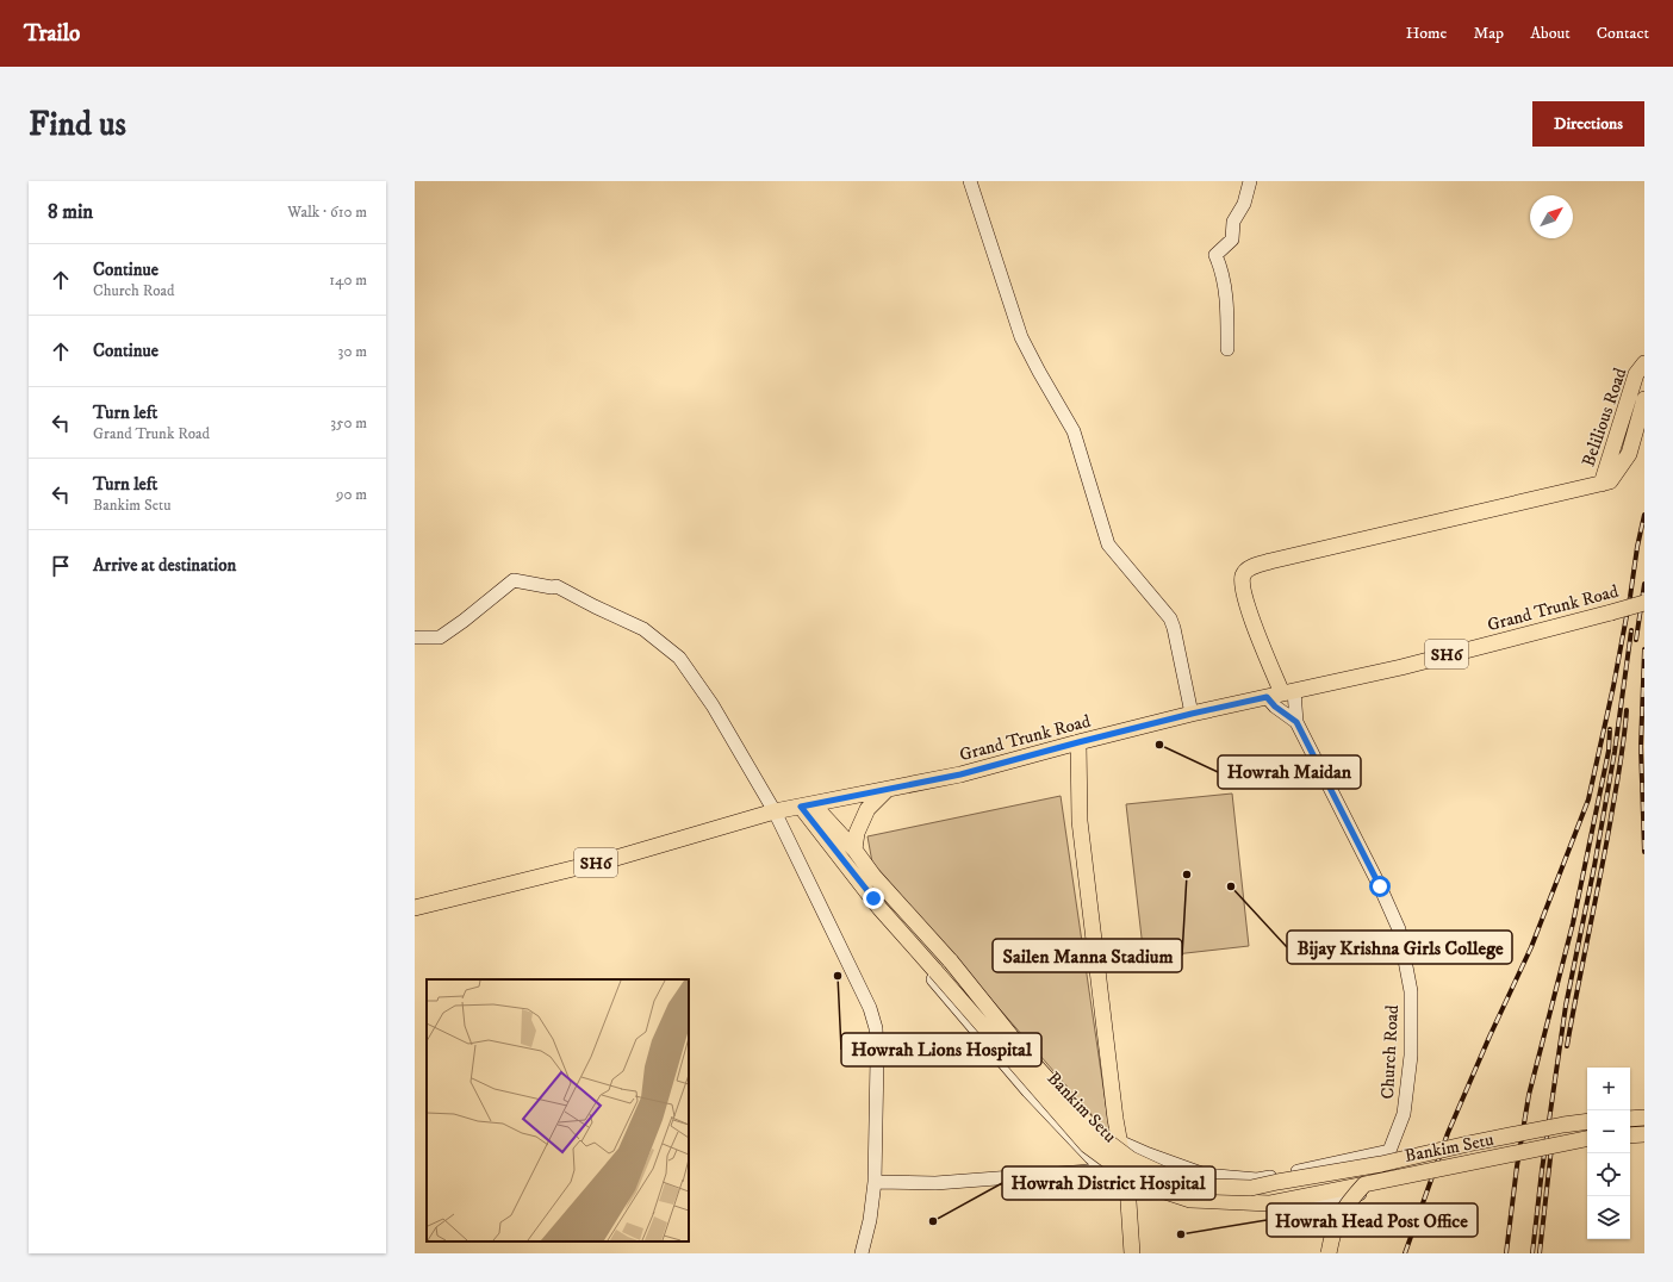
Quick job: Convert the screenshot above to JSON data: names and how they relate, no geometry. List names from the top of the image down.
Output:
{
  "streets": {
    "main road": [
      "Belilious Road",
      "Grand Trunk Road",
      "SH6",
      "Bankim Setu"
    ],
    "street": ["Church Road"]
  },
  "crossings": [
    ["Grand Trunk Road", "Bankim Setu"]
  ],
  "places": [
    "Howrah Maidan",
    "Sailen Manna Stadium",
    "Bijay Krishna Girls College",
    "Howrah Lions Hospital",
    "Howrah District Hospital",
    "Howrah Head Post Office"
  ],
  "north": "top right",
  "page": {
    "header": "Trailo",
    "nav": [
      "Home",
      "Map",
      "About",
      "Contact"
    ],
    "buttons": "Directions",
    "title": "Find us",
    "heading": ["8 min", "Walk · 610 m"],
    "list": [
      ["Continue", "Church Road", "140 m"],
      ["Continue", "30 m"],
      ["Turn left", "Grand Trunk Road", "350 m"],
      ["Turn left", "Bankim Setu", "90 m"],
      "Arrive at destination"
    ],
    "map_buttons": ["+", "−"]
  }
}
